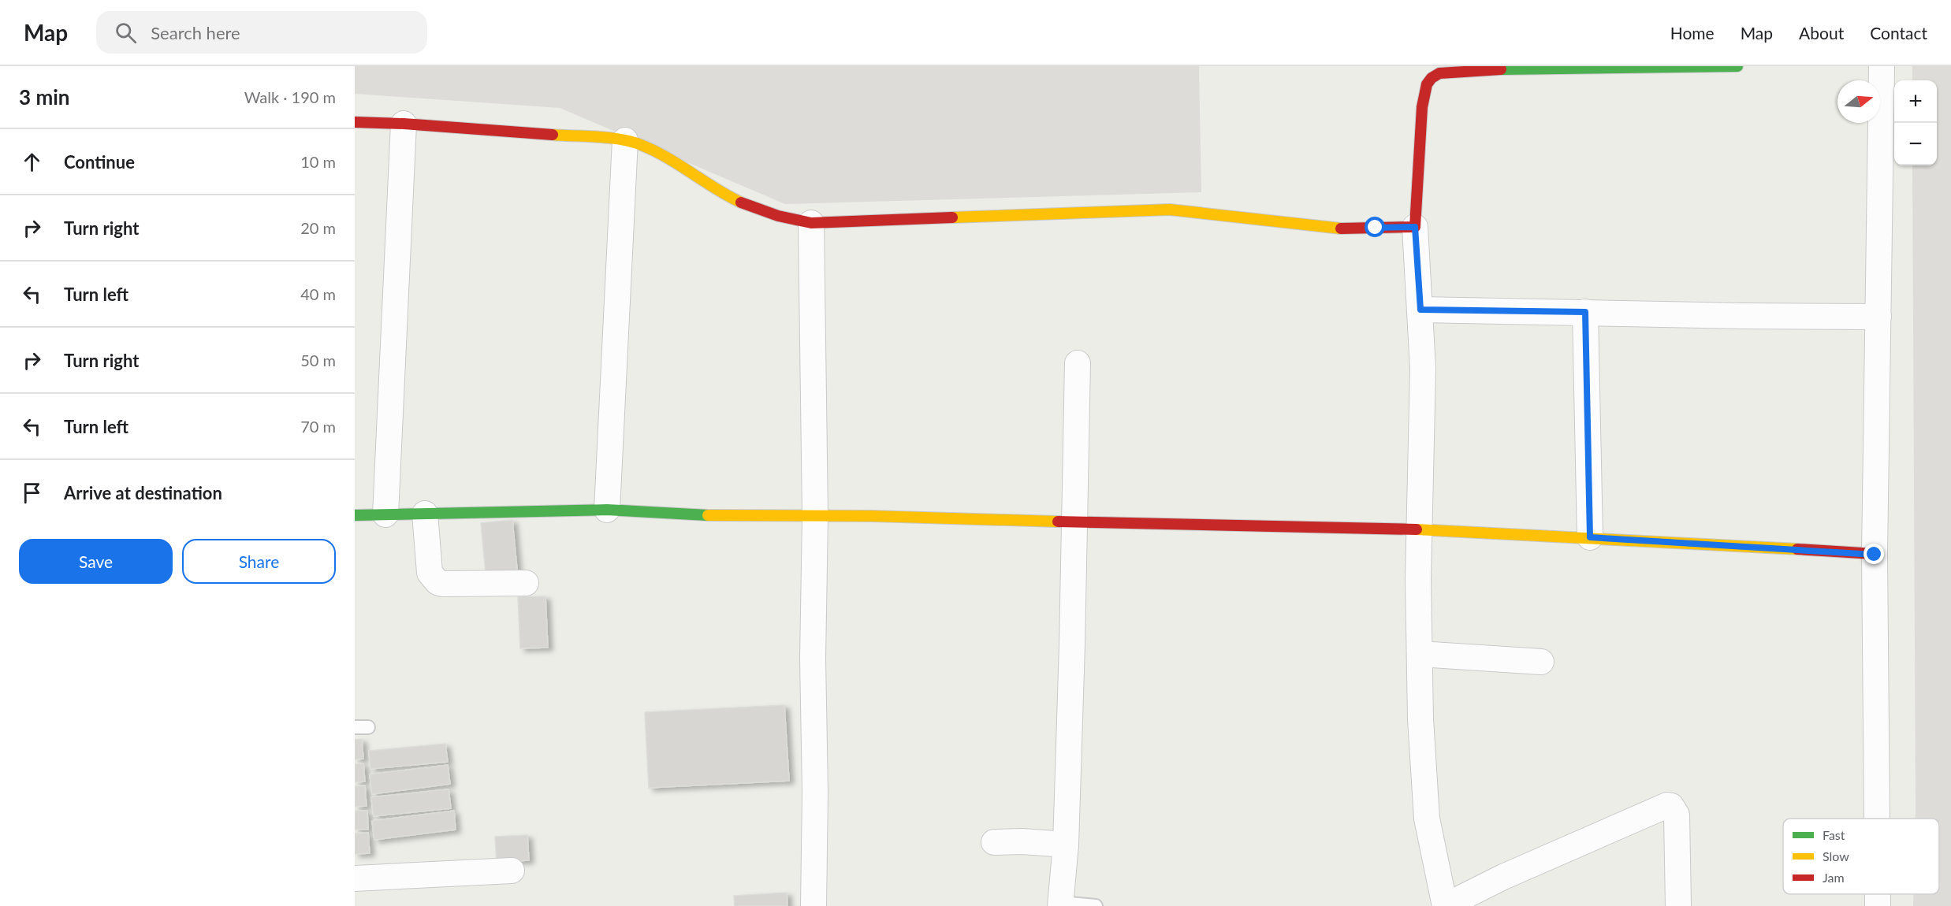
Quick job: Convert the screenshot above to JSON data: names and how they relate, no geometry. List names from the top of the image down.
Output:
{
  "legend": ["Fast", "Slow", "Jam"],
  "north": "right",
  "page": {
    "header": "Map",
    "search": "Search here",
    "nav": [
      "Home",
      "Map",
      "About",
      "Contact"
    ],
    "heading": ["3 min", "Walk · 190 m"],
    "map_buttons": ["+", "−"],
    "list": [
      ["Continue", "10 m"],
      ["Turn right", "20 m"],
      ["Turn left", "40 m"],
      ["Turn right", "50 m"],
      ["Turn left", "70 m"],
      "Arrive at destination"
    ],
    "buttons": ["Save", "Share"]
  }
}
